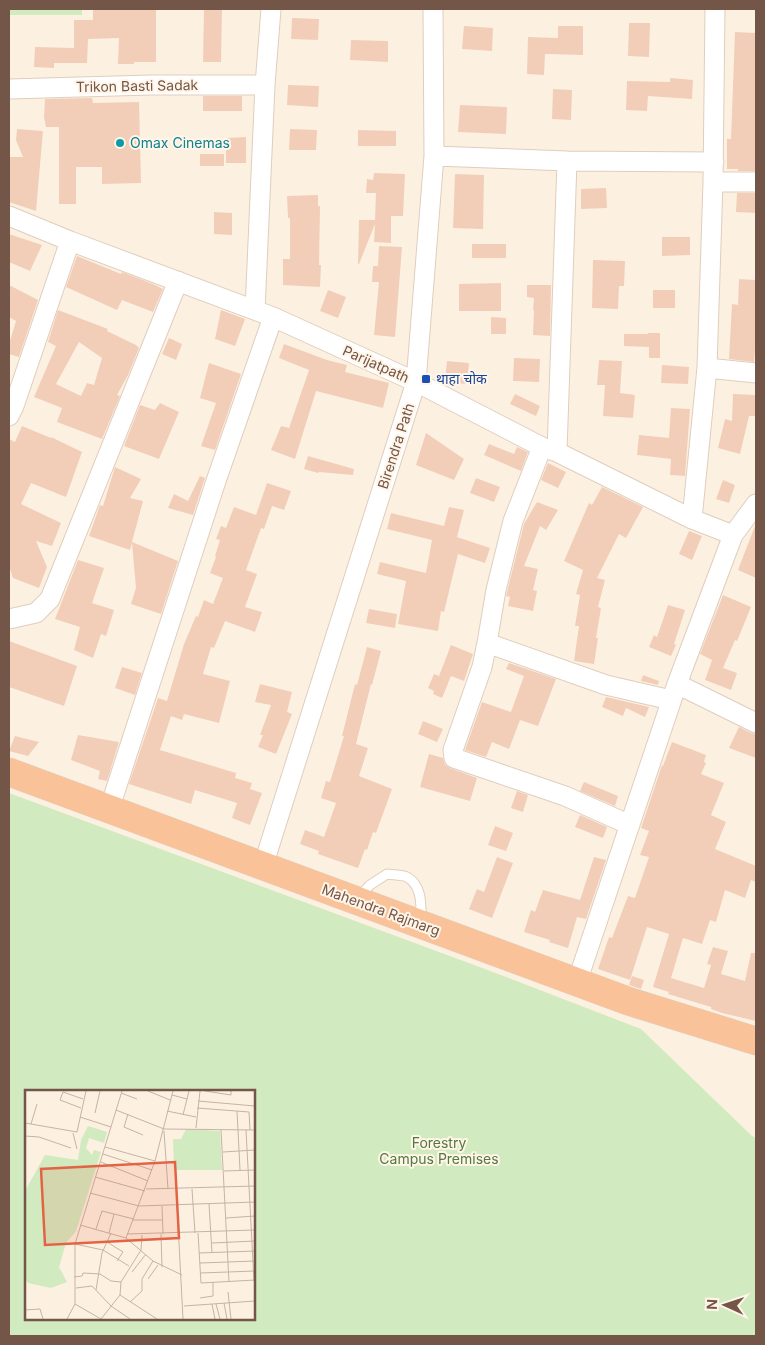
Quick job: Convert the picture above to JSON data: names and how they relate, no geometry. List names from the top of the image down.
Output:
{
  "streets": {
    "highway": ["Mahendra Rajmarg"],
    "street": ["Trikon Basti Sadak", "Parijatpath", "Birendra Path"]
  },
  "crossings": [
    ["Parijatpath", "Birendra Path"],
    ["Birendra Path", "Mahendra Rajmarg"]
  ],
  "parks": ["Forestry Campus Premises"],
  "places": {
    "other": ["Omax Cinemas"],
    "transit": ["थाहा चोक"]
  },
  "north": "left"
}
